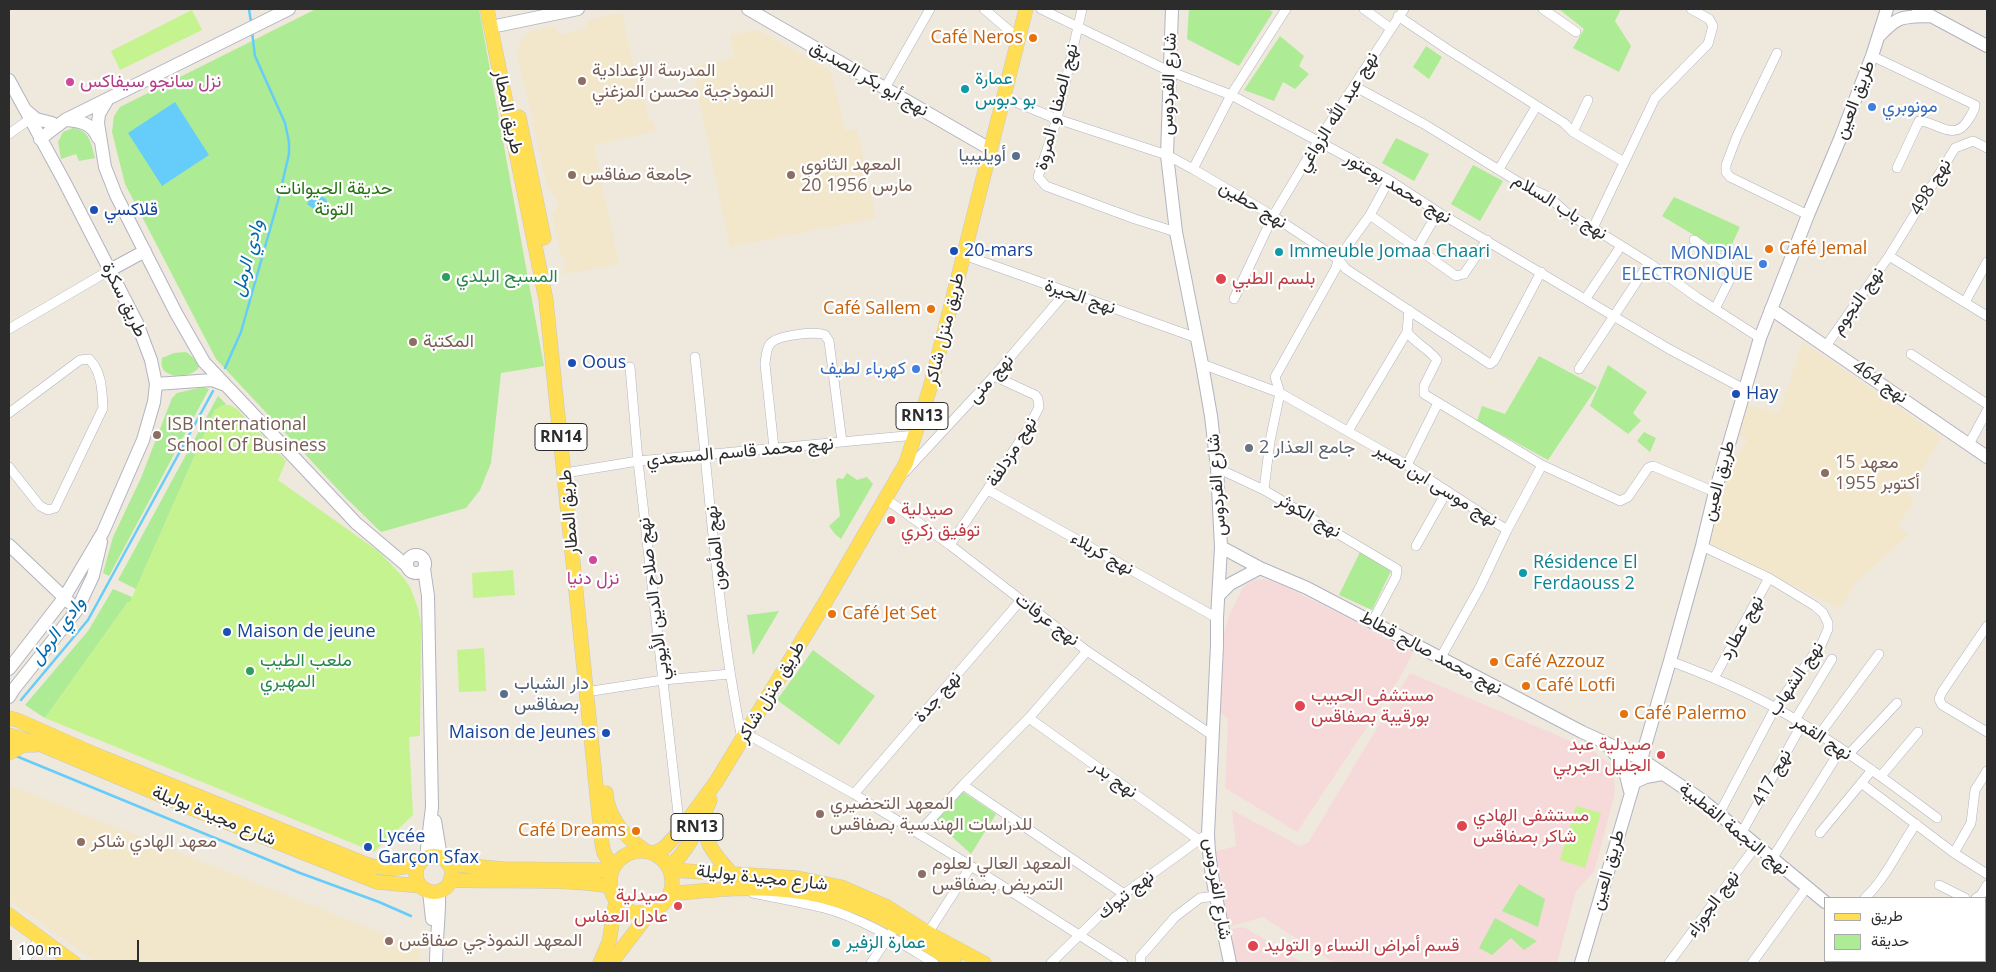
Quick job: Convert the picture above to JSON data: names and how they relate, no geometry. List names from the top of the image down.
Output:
{
  "streets": {
    "main road": [
      "طريق المطار",
      "طريق منزل شاكر",
      "RN13",
      "RN14",
      "شارع مجيدة بوليلة"
    ],
    "street": [
      "نهج أبو بكر الصديق",
      "شارع الفردوس",
      "طريق العين",
      "نهج الصفا و المروة",
      "نهج عبد الله الزواغي",
      "نهج 498",
      "نهج محمد بوعتور",
      "نهج حطين",
      "نهج باب السلام",
      "نهج الحيرة",
      "طريق سكرة",
      "نهج النجوم",
      "نهج منى",
      "نهج 464",
      "نهج محمد قاسم المسعدي",
      "نهج مزدلفة",
      "نهج موسى ابن نصير",
      "نهج الكوثر",
      "نهج المأمون",
      "نهج كربلاء",
      "نهج صلاح الدين الأيوبي",
      "نهج عرفات",
      "نهج عطارد",
      "نهج محمد صالح قطاط",
      "نهج الشهاب",
      "نهج جدة",
      "نهج القمر",
      "نهج 417",
      "نهج بدر",
      "نهج النجمة القطبية",
      "نهج تبوك",
      "نهج الجوزاء"
    ]
  },
  "crossings": [
    ["نهج أبو بكر الصديق", "طريق منزل شاكر"],
    ["شارع الفردوس", "نهج الصفا و المروة"],
    ["شارع الفردوس", "نهج محمد بوعتور"],
    ["شارع الفردوس", "نهج حطين"],
    ["شارع الفردوس", "نهج الحيرة"],
    ["شارع الفردوس", "نهج موسى ابن نصير"],
    ["شارع الفردوس", "نهج الكوثر"],
    ["شارع الفردوس", "نهج كربلاء"],
    ["شارع الفردوس", "نهج عرفات"],
    ["شارع الفردوس", "نهج محمد صالح قطاط"],
    ["شارع الفردوس", "نهج بدر"],
    ["شارع الفردوس", "نهج تبوك"],
    ["طريق العين", "نهج محمد بوعتور"],
    ["طريق العين", "نهج باب السلام"],
    ["طريق العين", "نهج 464"],
    ["طريق العين", "نهج محمد صالح قطاط"],
    ["طريق العين", "نهج الشهاب"],
    ["طريق العين", "نهج القمر"],
    ["طريق العين", "نهج النجمة القطبية"],
    ["نهج الصفا و المروة", "نهج محمد بوعتور"],
    ["نهج الصفا و المروة", "نهج حطين"],
    ["طريق المطار", "طريق منزل شاكر"],
    ["طريق المطار", "نهج محمد قاسم المسعدي"],
    ["طريق المطار", "شارع مجيدة بوليلة"],
    ["نهج عبد الله الزواغي", "نهج محمد بوعتور"],
    ["نهج عبد الله الزواغي", "نهج حطين"],
    ["نهج عبد الله الزواغي", "نهج باب السلام"],
    ["نهج 498", "نهج النجوم"],
    ["نهج محمد بوعتور", "نهج حطين"],
    ["نهج حطين", "طريق منزل شاكر"],
    ["نهج الحيرة", "طريق منزل شاكر"],
    ["نهج الحيرة", "نهج منى"],
    ["نهج النجوم", "نهج 464"],
    ["طريق منزل شاكر", "نهج منى"],
    ["طريق منزل شاكر", "نهج محمد قاسم المسعدي"],
    ["طريق منزل شاكر", "نهج المأمون"],
    ["طريق منزل شاكر", "نهج صلاح الدين الأيوبي"],
    ["طريق منزل شاكر", "نهج عرفات"],
    ["طريق منزل شاكر", "شارع مجيدة بوليلة"],
    ["نهج منى", "نهج مزدلفة"],
    ["نهج محمد قاسم المسعدي", "نهج المأمون"],
    ["نهج محمد قاسم المسعدي", "نهج صلاح الدين الأيوبي"],
    ["نهج مزدلفة", "نهج كربلاء"],
    ["نهج مزدلفة", "نهج عرفات"],
    ["نهج الكوثر", "نهج محمد صالح قطاط"],
    ["نهج عرفات", "نهج جدة"],
    ["نهج عطارد", "نهج الشهاب"],
    ["نهج عطارد", "نهج القمر"],
    ["نهج محمد صالح قطاط", "نهج النجمة القطبية"],
    ["نهج الشهاب", "نهج القمر"],
    ["نهج الشهاب", "نهج النجمة القطبية"],
    ["نهج القمر", "نهج 417"],
    ["نهج 417", "نهج النجمة القطبية"],
    ["نهج بدر", "نهج تبوك"],
    ["نهج النجمة القطبية", "نهج الجوزاء"]
  ],
  "water": ["وادي الرمل"],
  "parks": ["حديقة الحيوانات التوتة"],
  "places": [
    "Café Neros",
    "المدرسة الإعدادية النموذجية محسن المزغني",
    "نزل سانجو سيفاكس",
    "عمارة بو دبوس",
    "مونوبري",
    "أويليبيا",
    "جامعة صفاقس",
    "المعهد الثانوي 20 مارس 1956",
    "قلاكسي",
    "Café Jemal",
    "20-mars",
    "Immeuble Jomaa Chaari",
    "MONDIAL ELECTRONIQUE",
    "المسبح البلدي",
    "بلسم الطبي",
    "Café Sallem",
    "المكتبة",
    "Oous",
    "كهرباء لطيف",
    "Hay",
    "ISB International School Of Business",
    "جامع العذار 2",
    "معهد 15 أكتوبر 1955",
    "صيدلية توفيق زكري",
    "نزل دنيا",
    "Résidence El Ferdaouss 2",
    "Café Jet Set",
    "Maison de jeune",
    "Café Azzouz",
    "ملعب الطيب المهيري",
    "Café Lotfi",
    "دار الشباب بصفاقس",
    "مستشفى الحبيب بورقيبة بصفاقس",
    "Café Palermo",
    "Maison de Jeunes",
    "صيدلية عبد الجليل الجربي",
    "المعهد التحضيري للدراسات الهندسية بصفاقس",
    "مستشفى الهادي شاكر بصفاقس",
    "Café Dreams",
    "معهد الهادي شاكر",
    "Lycée Garçon Sfax",
    "المعهد العالي لعلوم التمريض بصفاقس",
    "صيدلية عادل العفاس",
    "المعهد النموذجي صفاقس",
    "عمارة الزفير",
    "قسم أمراض النساء و التوليد"
  ],
  "legend": ["طريق", "حديقة"],
  "scale_bar": "100 m"
}
